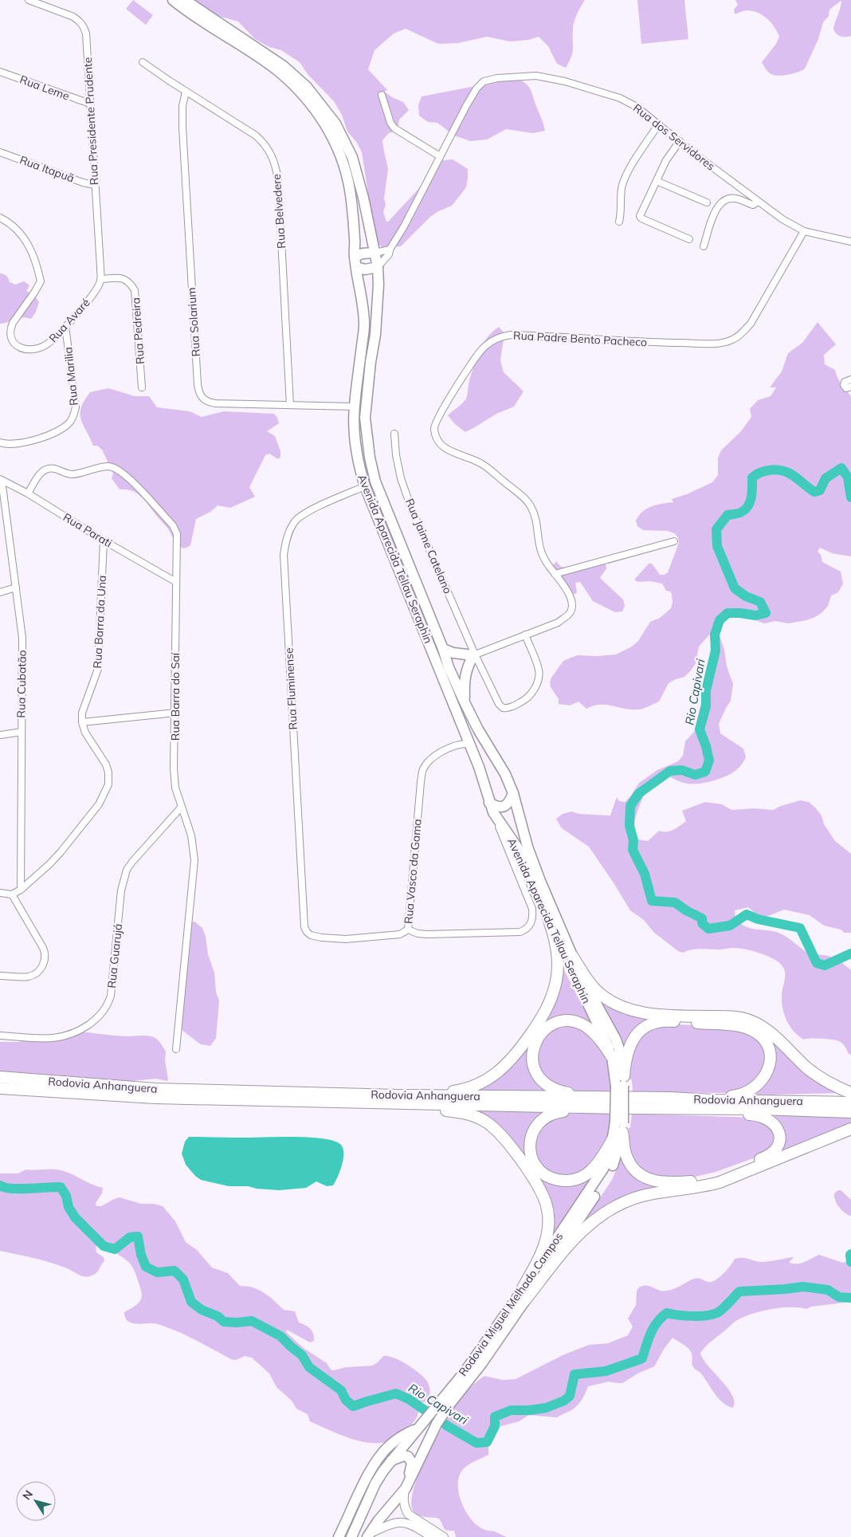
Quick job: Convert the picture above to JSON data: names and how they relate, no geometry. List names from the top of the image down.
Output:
{
  "streets": {
    "highway": ["Rodovia Anhanguera"],
    "main road": ["Avenida Aparecida Tellau Seraphin", "Rodovia Miguel Melhado Campos"],
    "street": [
      "Rua Leme",
      "Rua Presidente Prudente",
      "Rua dos Servidores",
      "Rua Itapuã",
      "Rua Belvedere",
      "Rua Avaré",
      "Rua Solarium",
      "Rua Pedreira",
      "Rua Padre Bento Pacheco",
      "Rua Marilia",
      "Rua Parati",
      "Rua Jaime Catelano",
      "Rua Barra da Una",
      "Rua Cubatão",
      "Rua Fluminense",
      "Rua Barra do Saí",
      "Rua Vasco da Gama",
      "Rua Guarujá"
    ]
  },
  "crossings": [
    ["Rua Leme", "Rua Presidente Prudente"],
    ["Rua Presidente Prudente", "Rua Itapuã"],
    ["Rua Presidente Prudente", "Rua Avaré"],
    ["Rua Presidente Prudente", "Rua Pedreira"],
    ["Rua dos Servidores", "Rua Padre Bento Pacheco"],
    ["Rua dos Servidores", "Avenida Aparecida Tellau Seraphin"],
    ["Rua Belvedere", "Rua Solarium"],
    ["Rua Avaré", "Rua Pedreira"],
    ["Rua Avaré", "Rua Marilia"],
    ["Rua Solarium", "Avenida Aparecida Tellau Seraphin"],
    ["Rua Padre Bento Pacheco", "Rua Jaime Catelano"],
    ["Rua Parati", "Rua Barra da Una"],
    ["Rua Parati", "Rua Cubatão"],
    ["Rua Parati", "Rua Barra do Saí"],
    ["Avenida Aparecida Tellau Seraphin", "Rua Fluminense"],
    ["Avenida Aparecida Tellau Seraphin", "Rua Vasco da Gama"],
    ["Avenida Aparecida Tellau Seraphin", "Rodovia Miguel Melhado Campos"],
    ["Rua Fluminense", "Rua Vasco da Gama"],
    ["Rua Barra do Saí", "Rua Guarujá"]
  ],
  "water": ["Rio Capivari"],
  "north": "top left"
}
